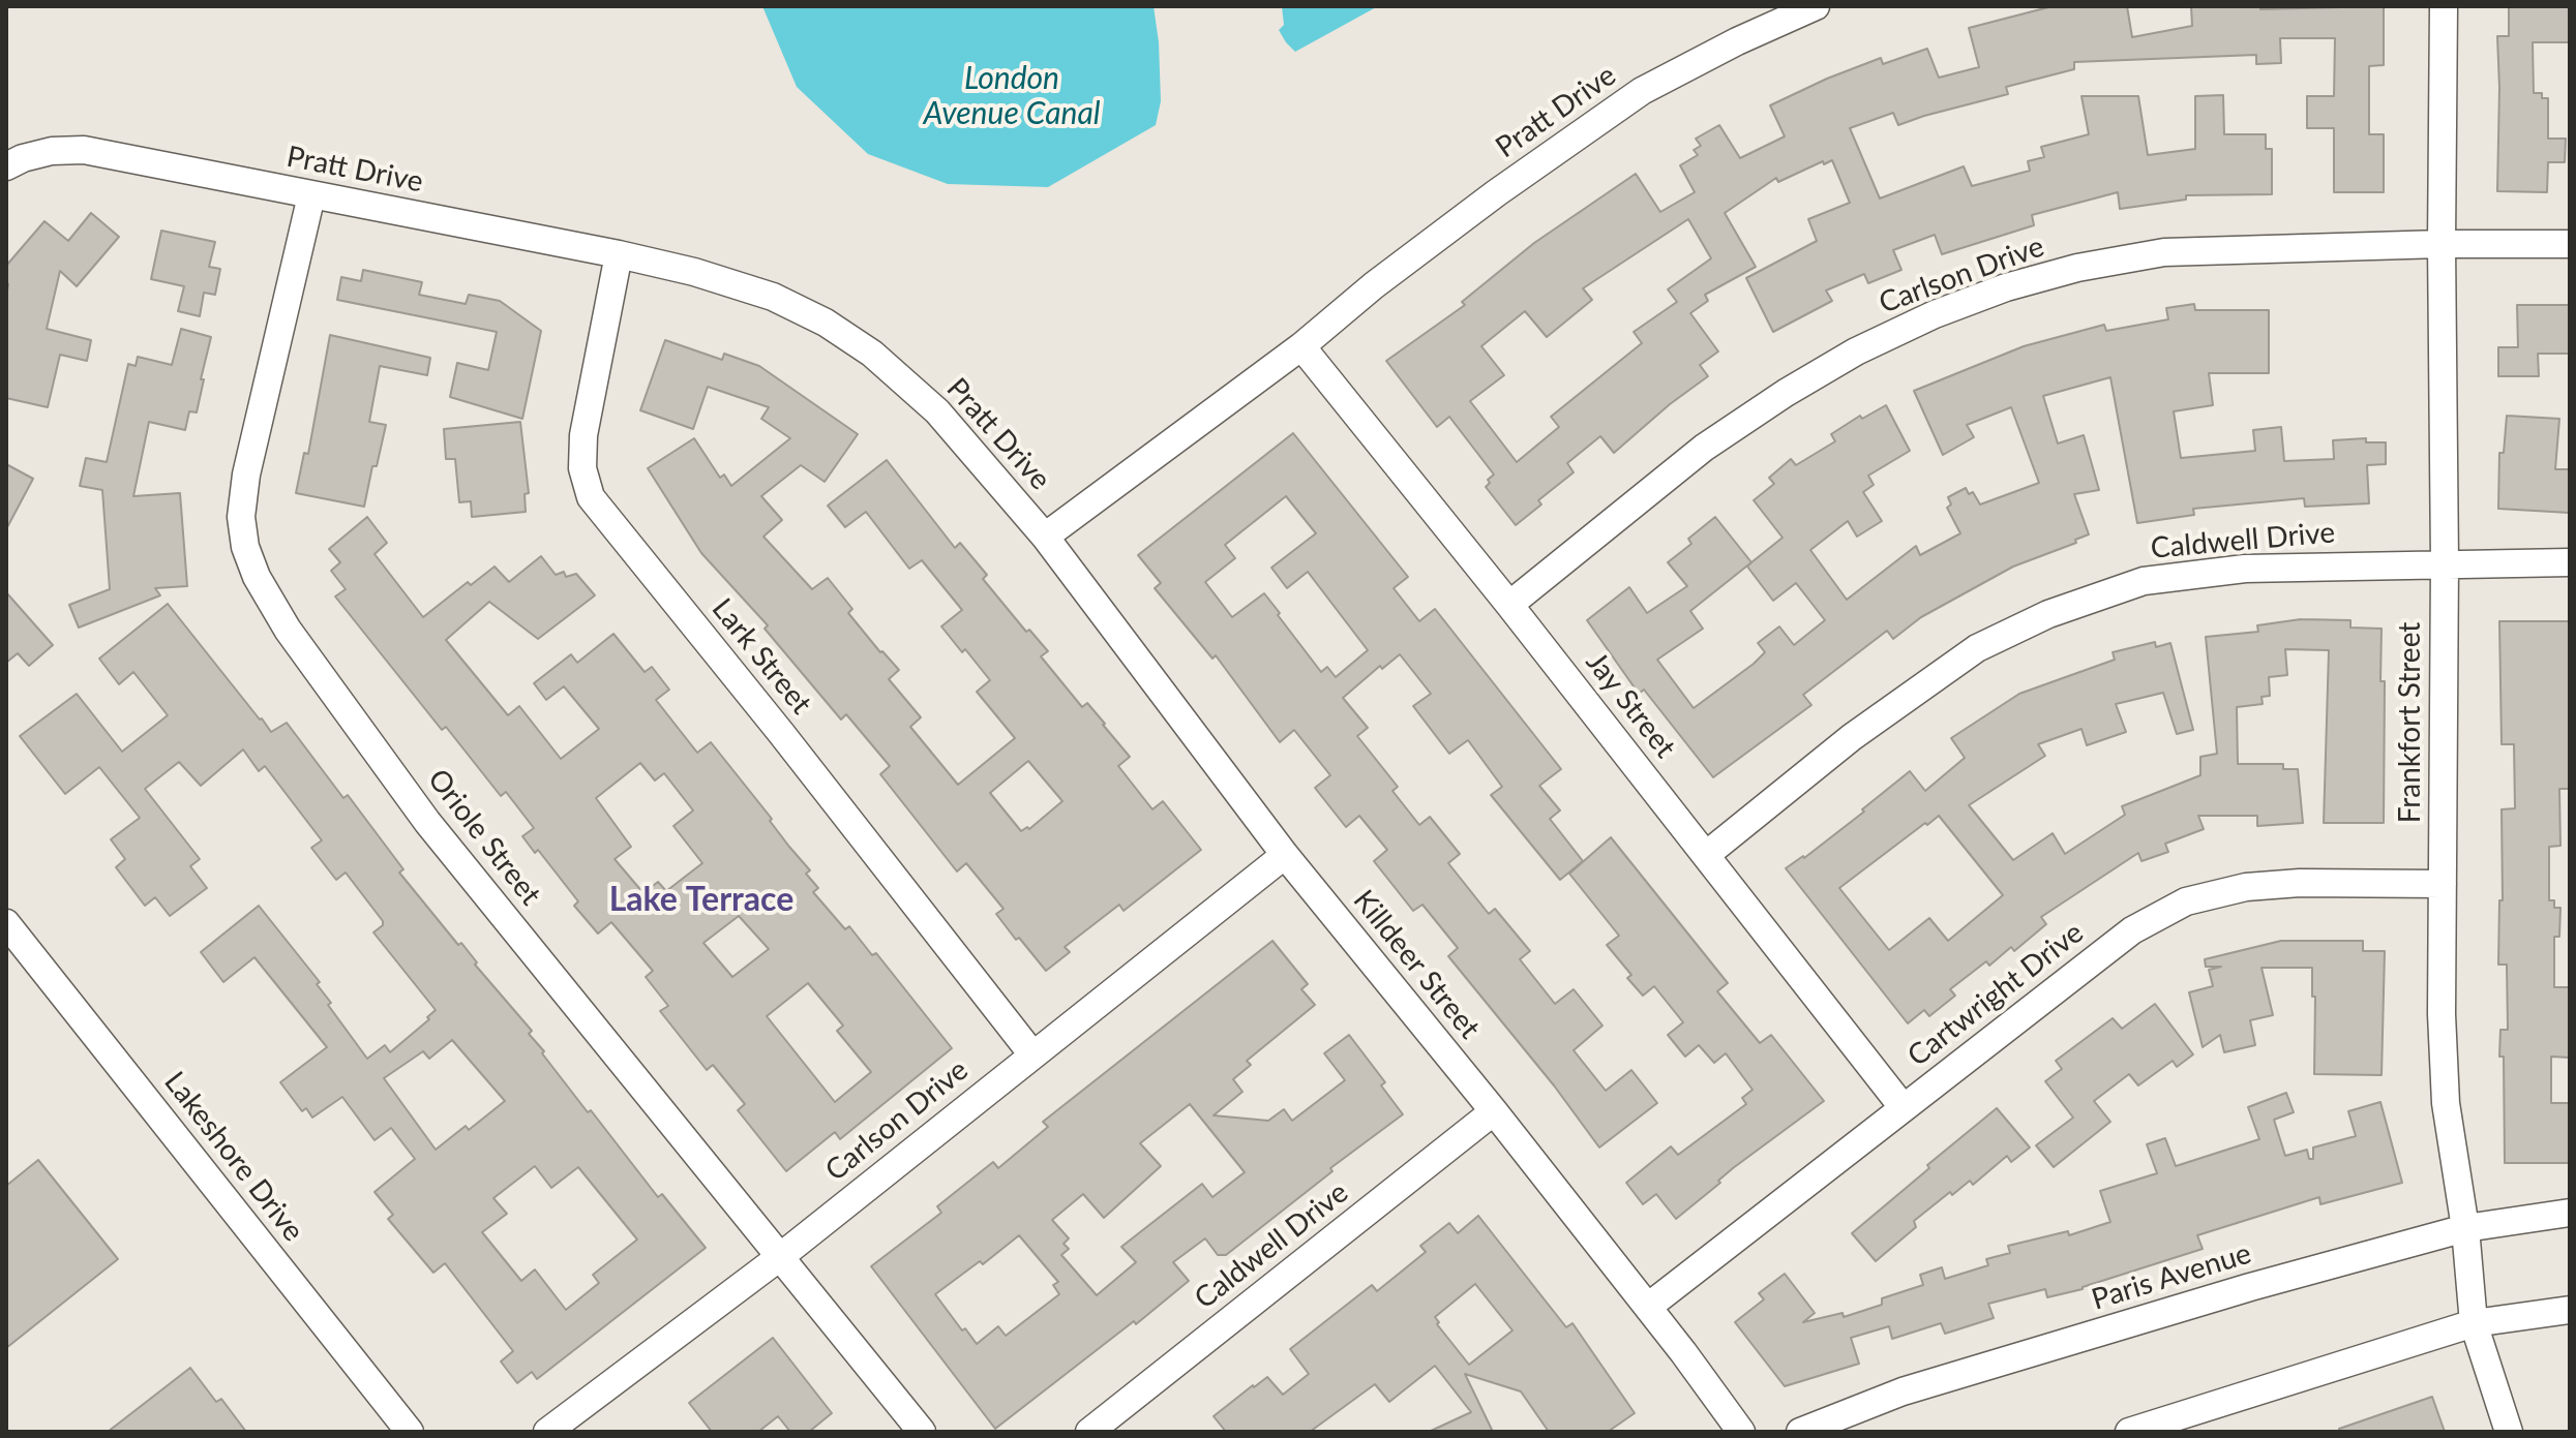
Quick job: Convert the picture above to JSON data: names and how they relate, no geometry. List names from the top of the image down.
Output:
{
  "streets": {
    "street": [
      "Pratt Drive",
      "Carlson Drive",
      "Caldwell Drive",
      "Lark Street",
      "Jay Street",
      "Frankfort Street",
      "Oriole Street",
      "Killdeer Street",
      "Cartwright Drive",
      "Lakeshore Drive",
      "Paris Avenue"
    ]
  },
  "crossings": [
    ["Pratt Drive", "Lark Street"],
    ["Pratt Drive", "Jay Street"],
    ["Pratt Drive", "Oriole Street"],
    ["Pratt Drive", "Killdeer Street"],
    ["Carlson Drive", "Lark Street"],
    ["Carlson Drive", "Jay Street"],
    ["Carlson Drive", "Frankfort Street"],
    ["Carlson Drive", "Oriole Street"],
    ["Carlson Drive", "Killdeer Street"],
    ["Caldwell Drive", "Jay Street"],
    ["Caldwell Drive", "Frankfort Street"],
    ["Caldwell Drive", "Killdeer Street"],
    ["Jay Street", "Cartwright Drive"],
    ["Frankfort Street", "Cartwright Drive"],
    ["Frankfort Street", "Paris Avenue"],
    ["Killdeer Street", "Cartwright Drive"]
  ],
  "districts": ["Lake Terrace"],
  "water": ["London Avenue Canal"]
}
